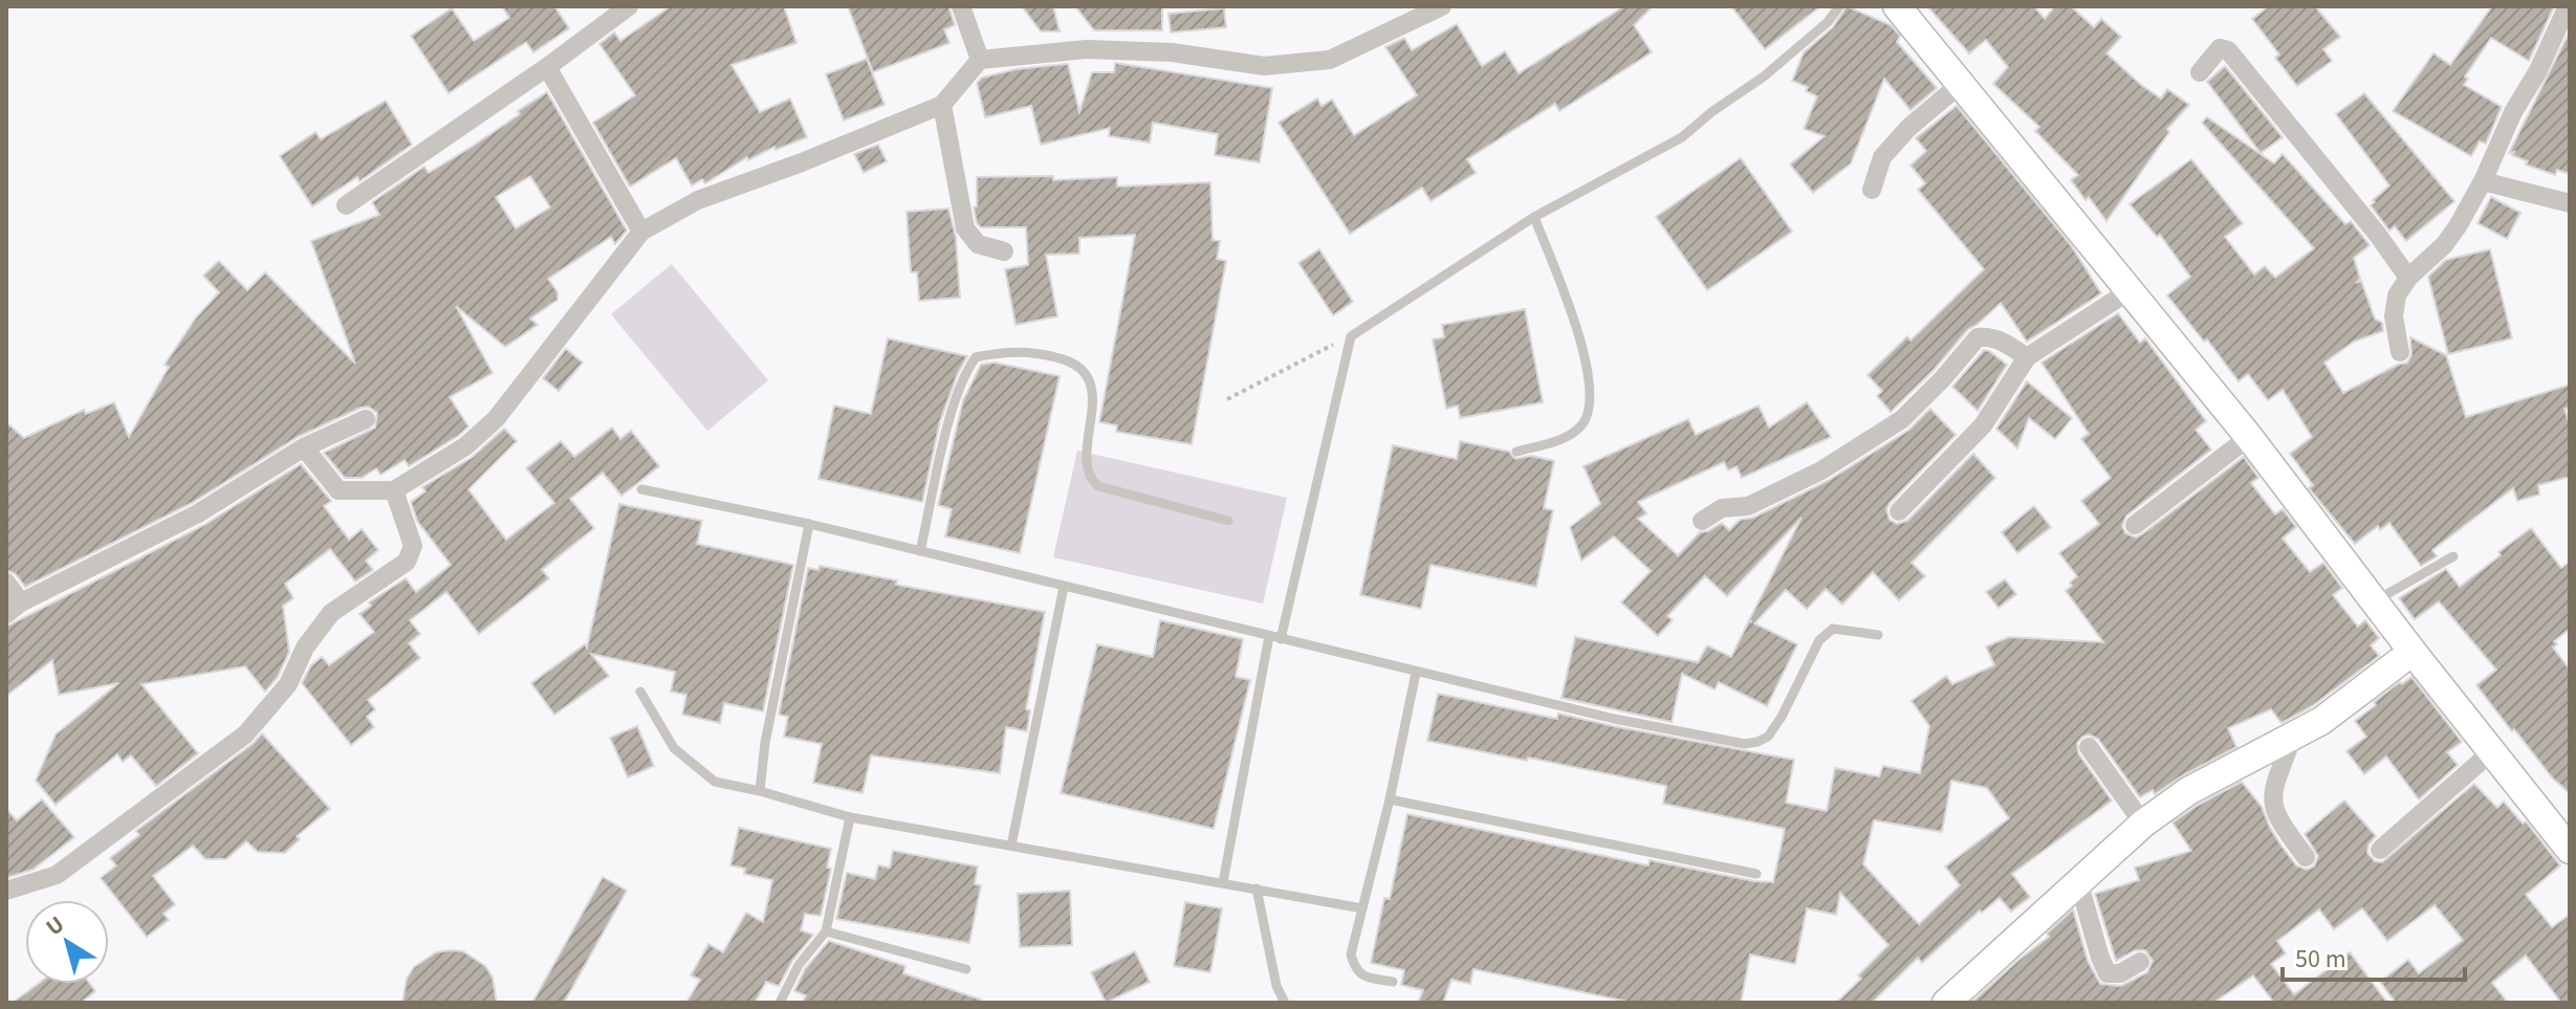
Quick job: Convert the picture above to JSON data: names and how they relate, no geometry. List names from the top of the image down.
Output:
{
  "scale_bar": "50 m",
  "north": "top left"
}
